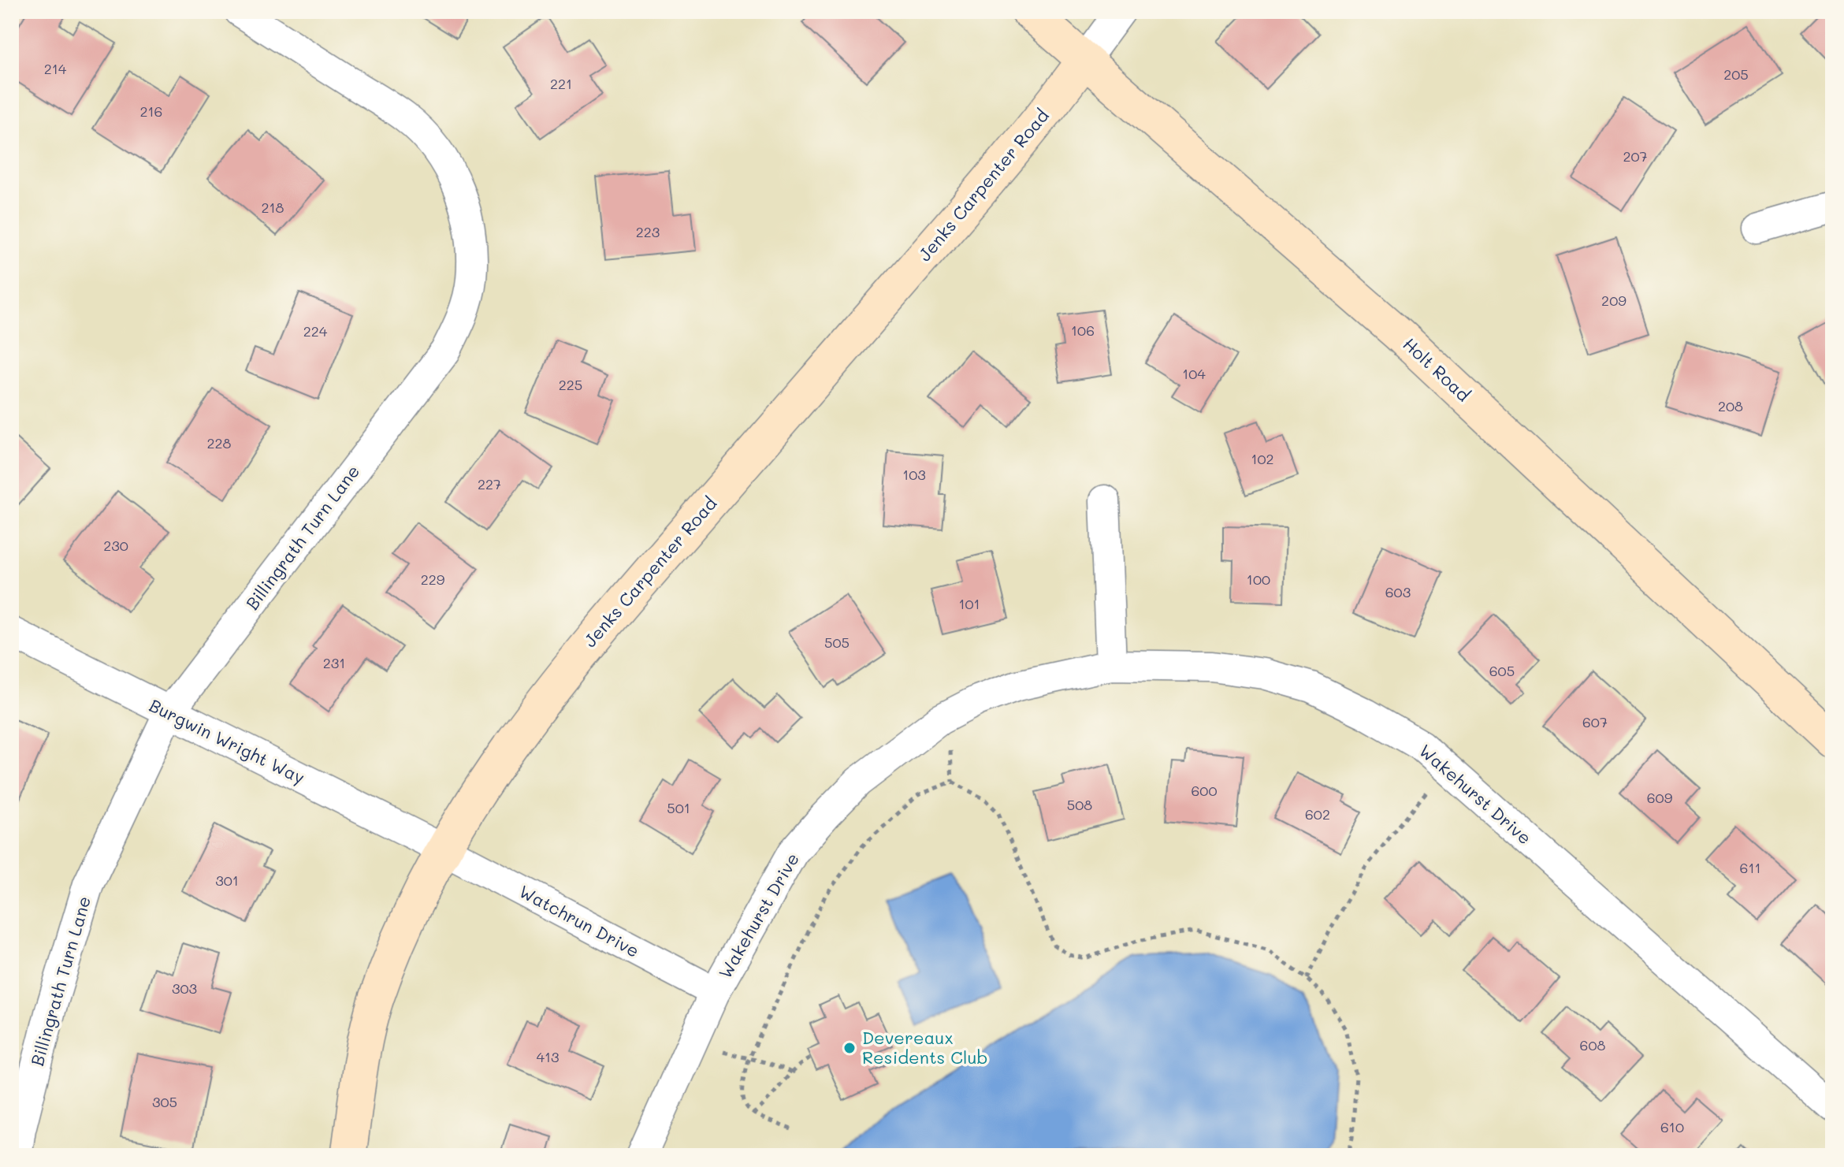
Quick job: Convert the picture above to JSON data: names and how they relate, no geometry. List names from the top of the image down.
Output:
{
  "streets": {
    "street": [
      "Jenks Carpenter Road",
      "Holt Road",
      "Billingrath Turn Lane",
      "Burgwin Wright Way",
      "Wakehurst Drive",
      "Watchrun Drive"
    ]
  },
  "crossings": [
    ["Jenks Carpenter Road", "Holt Road"],
    ["Jenks Carpenter Road", "Burgwin Wright Way"],
    ["Jenks Carpenter Road", "Watchrun Drive"],
    ["Billingrath Turn Lane", "Burgwin Wright Way"],
    ["Burgwin Wright Way", "Watchrun Drive"],
    ["Wakehurst Drive", "Watchrun Drive"]
  ],
  "places": ["Devereaux Residents Club"],
  "house_numbers": [
    "214",
    "205",
    "221",
    "216",
    "207",
    "218",
    "223",
    "209",
    "106",
    "224",
    "104",
    "225",
    "208",
    "228",
    "102",
    "103",
    "227",
    "230",
    "229",
    "100",
    "603",
    "101",
    "505",
    "231",
    "605",
    "607",
    "600",
    "609",
    "508",
    "501",
    "602",
    "611",
    "301",
    "303",
    "608",
    "413",
    "305",
    "610"
  ]
}
